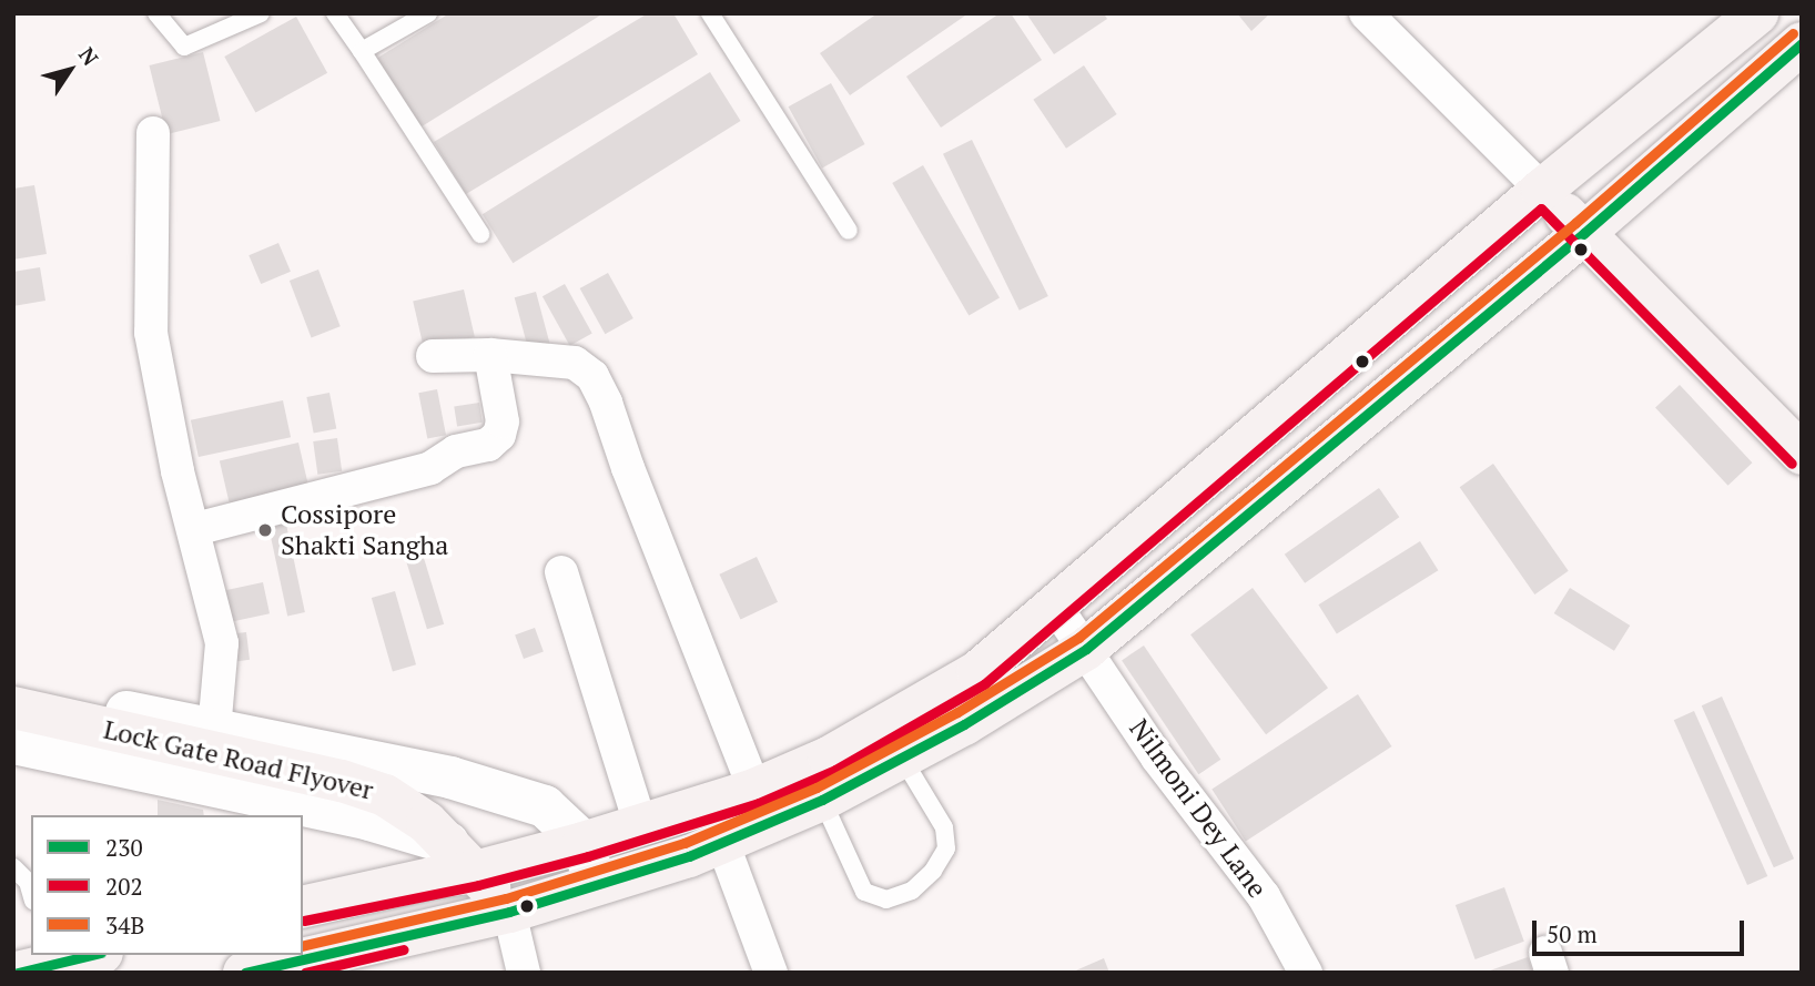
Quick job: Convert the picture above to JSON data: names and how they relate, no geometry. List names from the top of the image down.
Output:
{
  "streets": {
    "main road": ["Lock Gate Road Flyover"],
    "street": ["Nilmoni Dey Lane"]
  },
  "places": ["Cossipore Shakti Sangha"],
  "lines": ["transit line 34B", "transit line 230", "transit line 202"],
  "legend": ["230", "202", "34B"],
  "scale_bar": "50 m",
  "north": "top right"
}
